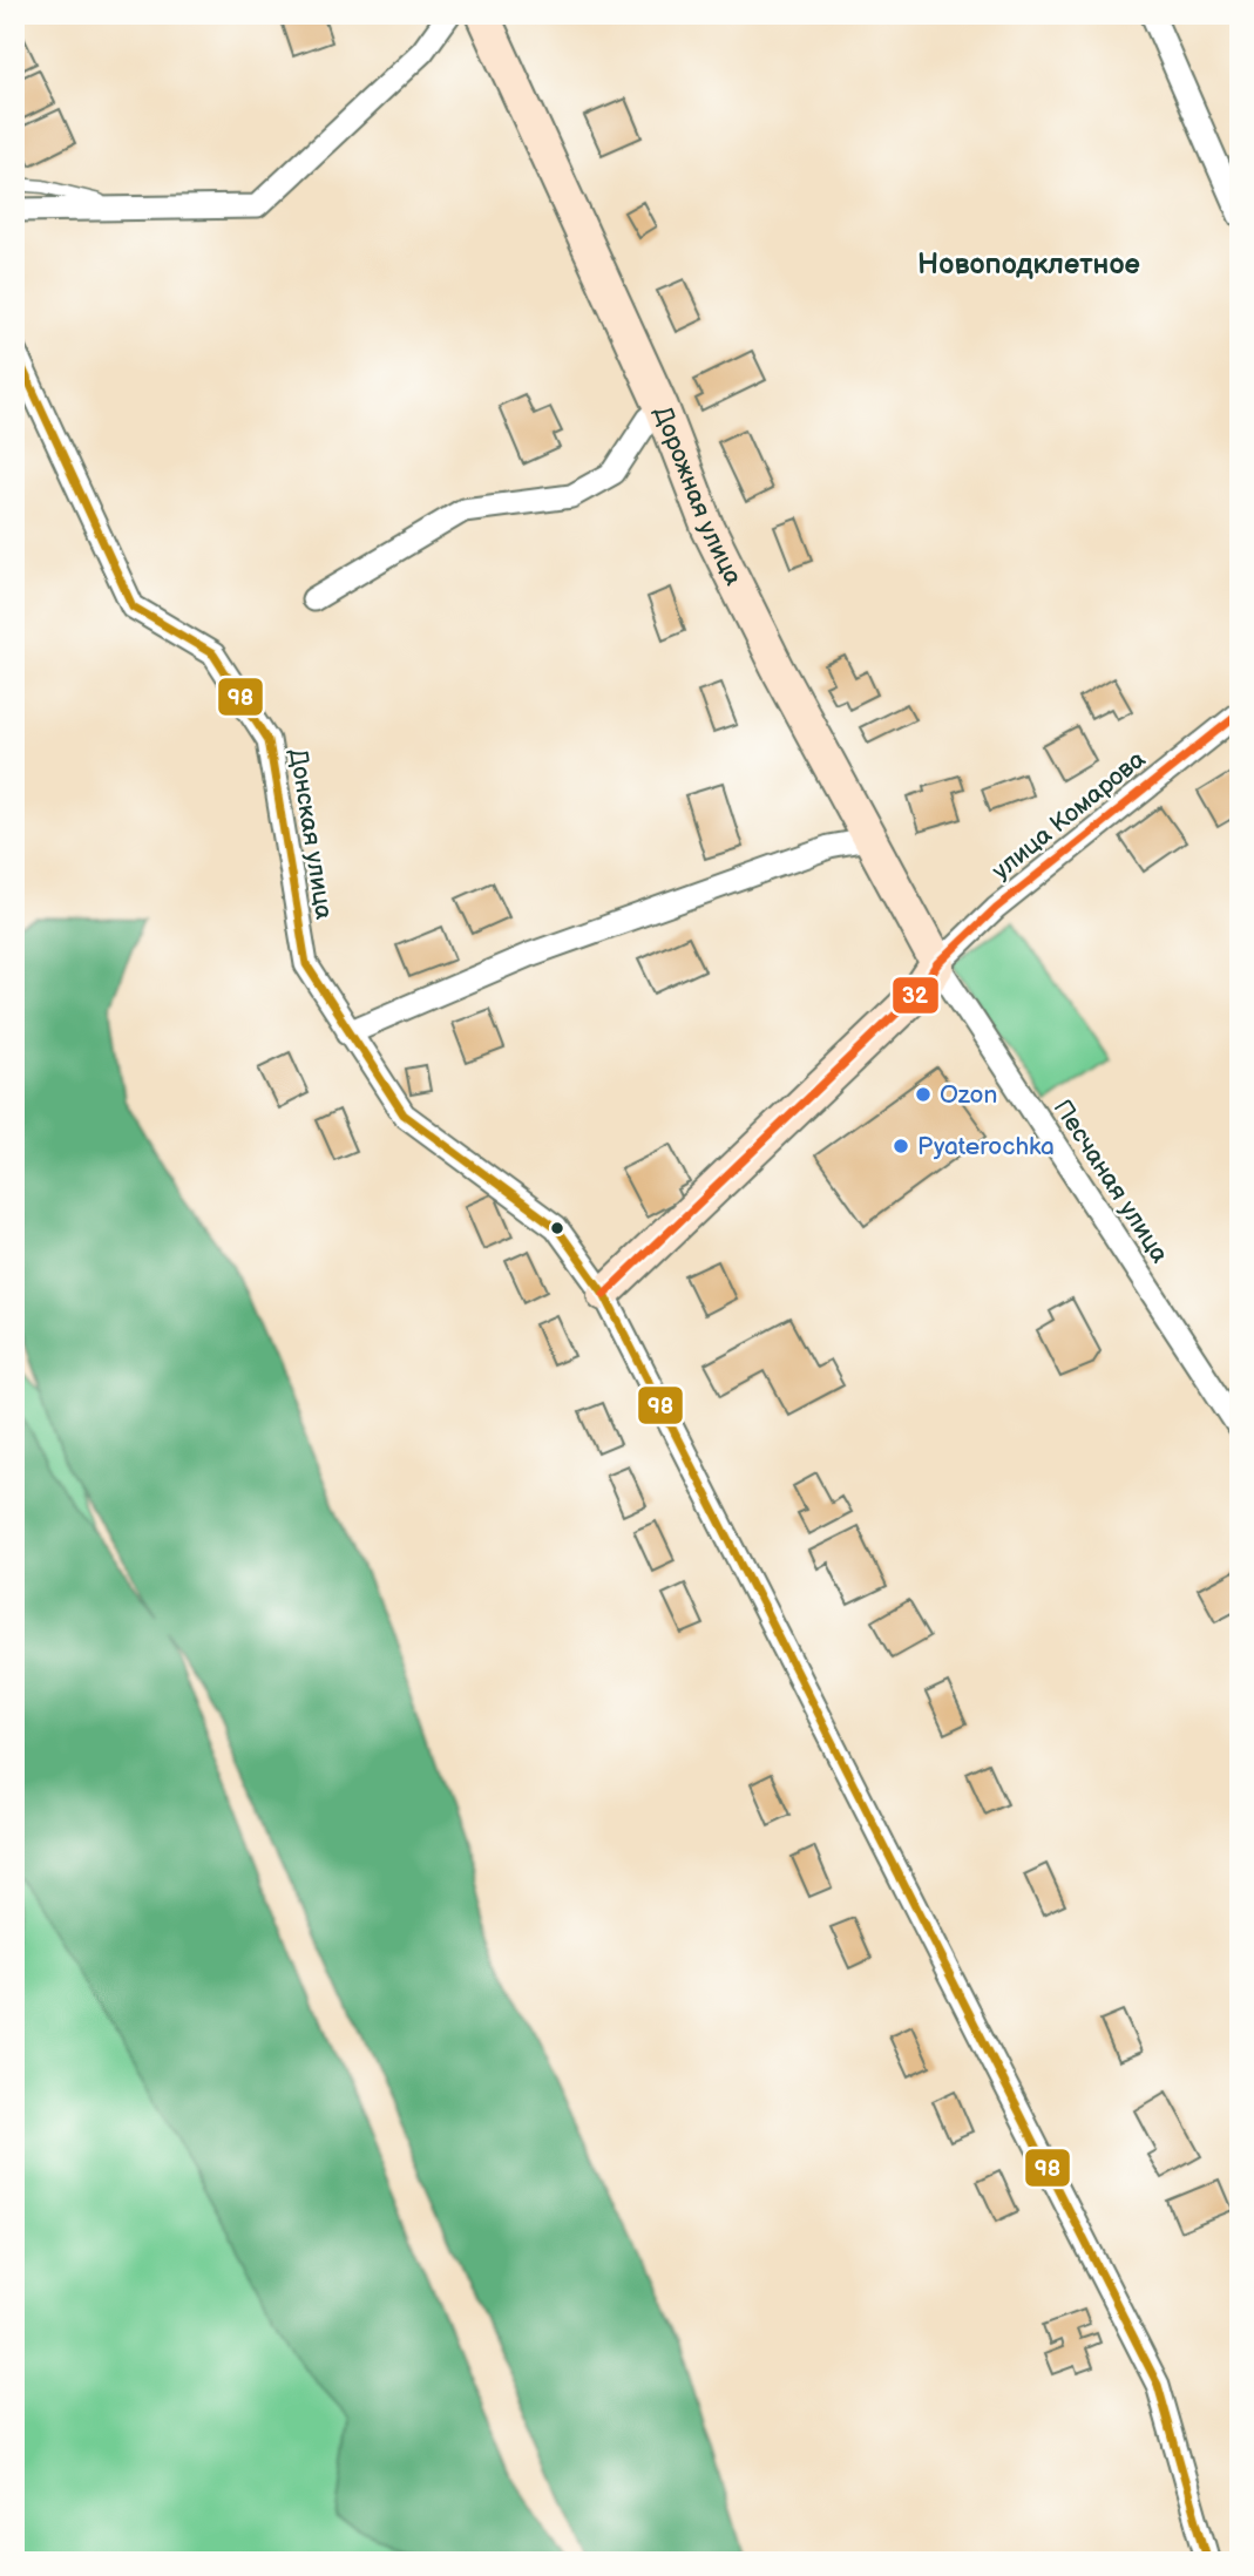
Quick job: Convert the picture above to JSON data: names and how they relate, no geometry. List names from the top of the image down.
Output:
{
  "streets": {
    "street": [
      "Дорожная улица",
      "улица Комарова",
      "Донская улица",
      "Песчаная улица"
    ]
  },
  "crossings": [
    ["Дорожная улица", "улица Комарова"],
    ["Дорожная улица", "Песчаная улица"],
    ["улица Комарова", "Песчаная улица"]
  ],
  "districts": ["Новоподклетное"],
  "places": ["Ozon", "Pyaterochka"],
  "lines": ["transit line 98", "transit line 32"]
}
